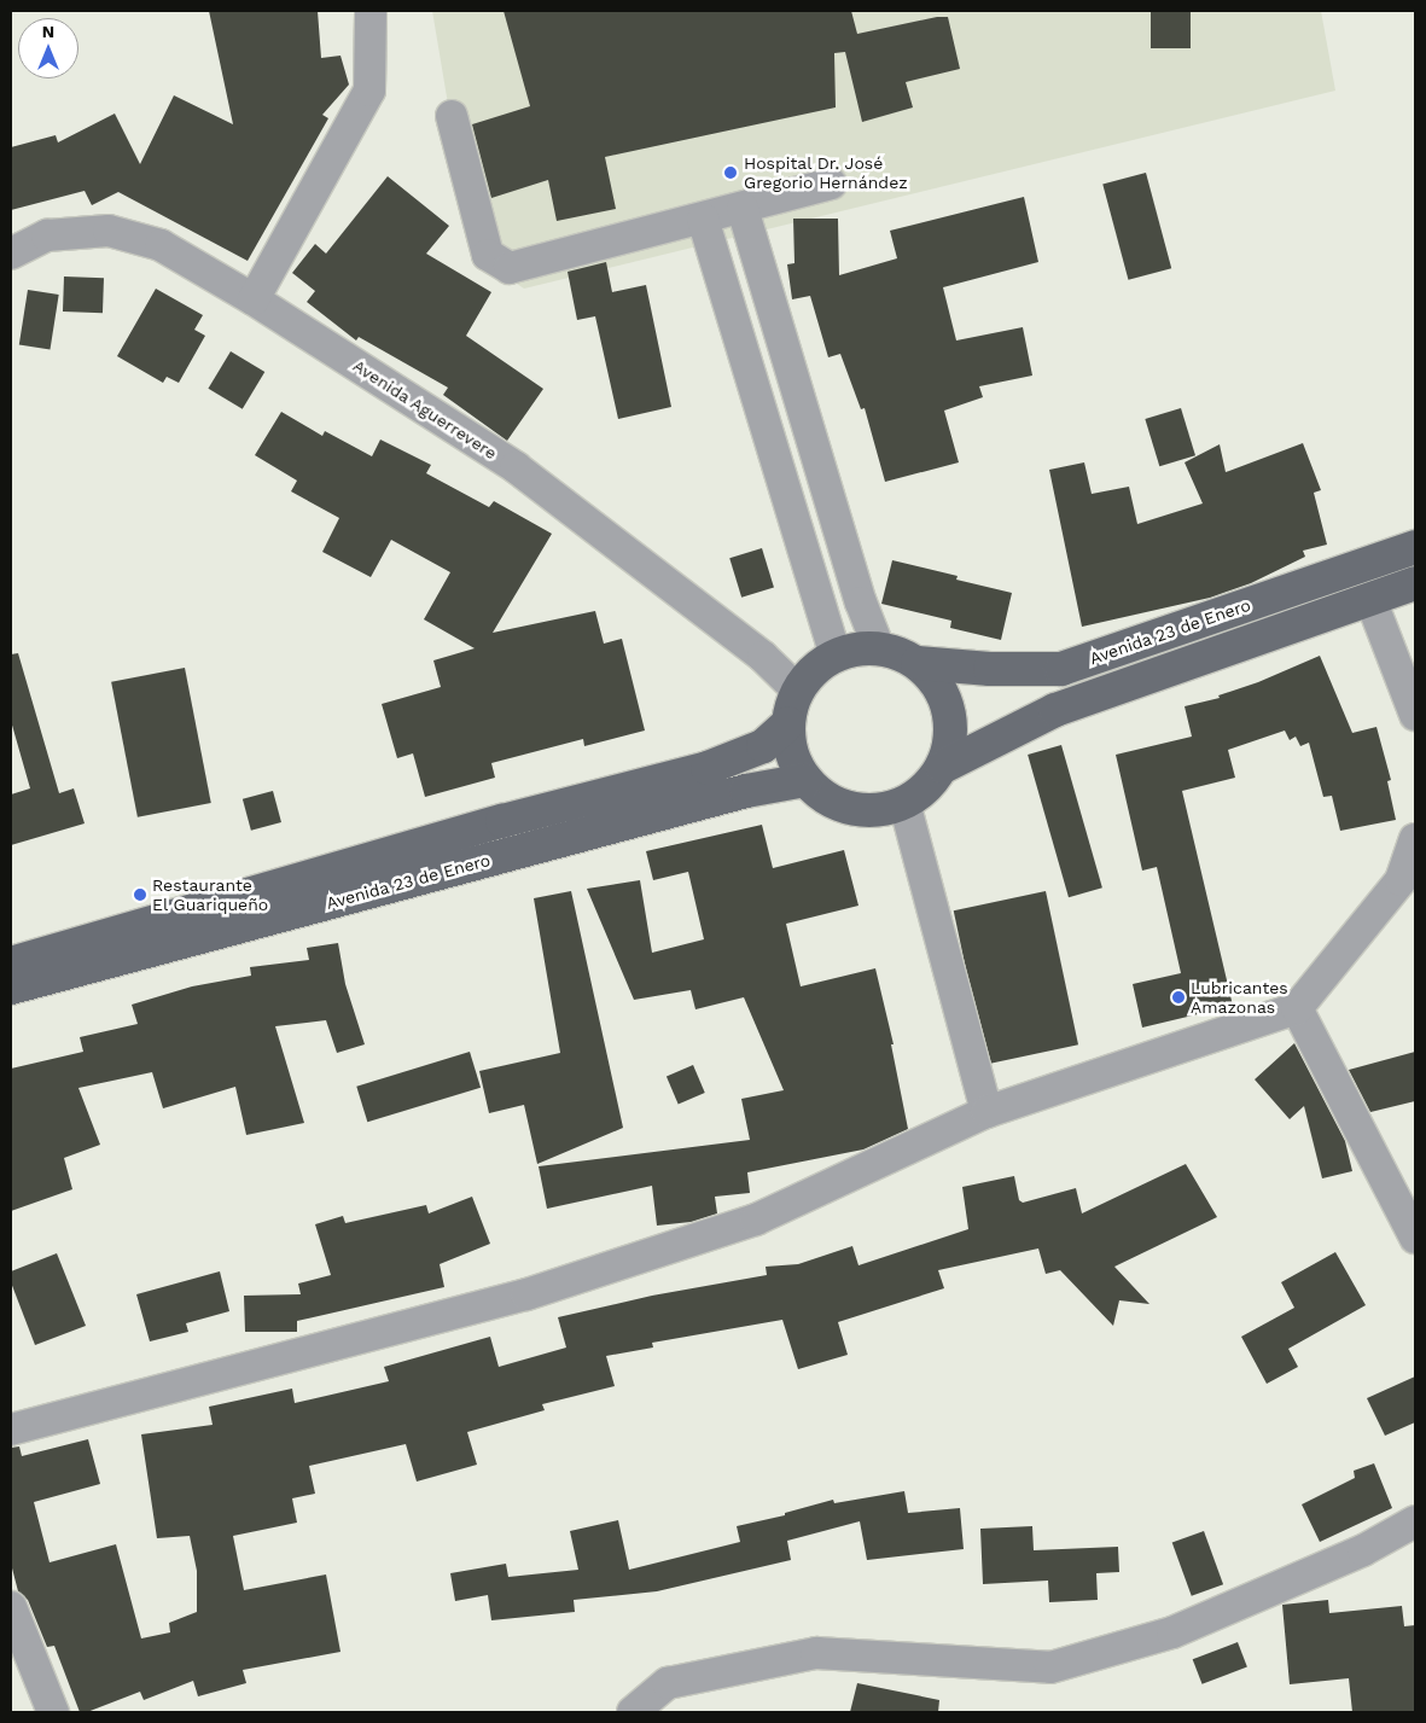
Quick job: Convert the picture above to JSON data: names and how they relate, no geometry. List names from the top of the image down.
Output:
{
  "streets": {
    "main road": ["Avenida 23 de Enero"],
    "street": ["Avenida Aguerrevere"]
  },
  "crossings": [
    ["Avenida Aguerrevere", "Avenida 23 de Enero"]
  ],
  "places": ["Hospital Dr. José Gregorio Hernández", "Restaurante El Guariqueño", "Lubricantes Amazonas"],
  "north": "top"
}
